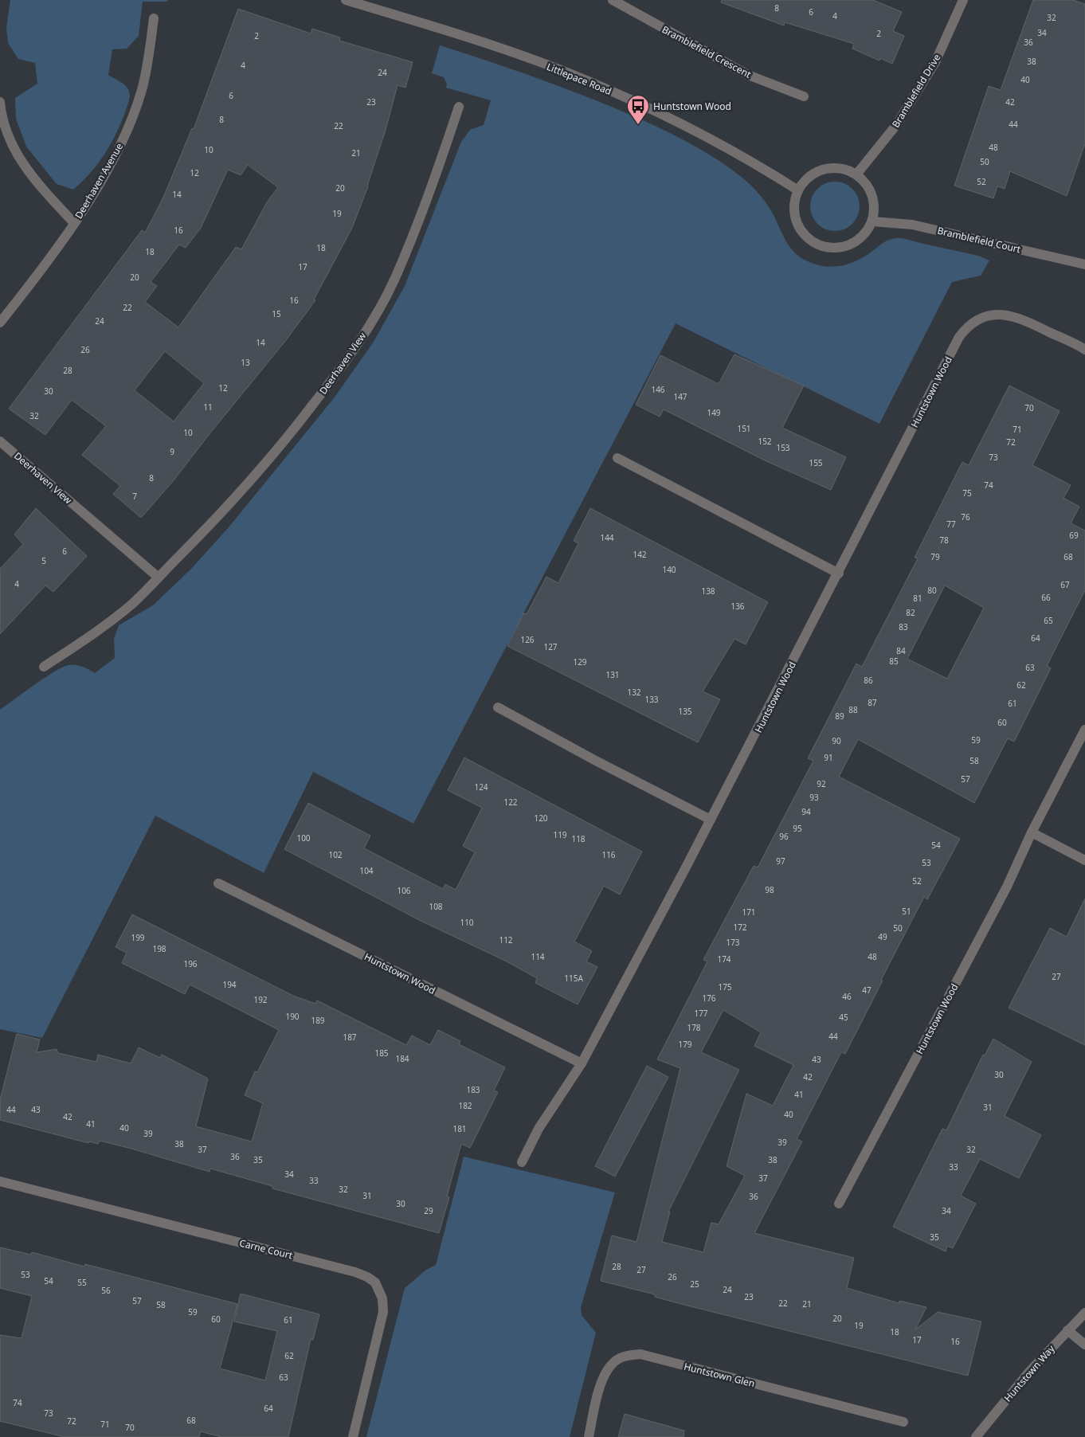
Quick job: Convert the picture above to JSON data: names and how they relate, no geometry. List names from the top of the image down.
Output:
{
  "streets": {
    "street": [
      "Bramblefield Crescent",
      "Littlepace Road",
      "Bramblefield Drive",
      "Deerhaven Avenue",
      "Bramblefield Court",
      "Deerhaven View",
      "Huntstown Wood",
      "Carne Court",
      "Huntstown Way",
      "Huntstown Glen"
    ]
  },
  "crossings": [
    ["Littlepace Road", "Bramblefield Drive"],
    ["Littlepace Road", "Bramblefield Court"],
    ["Bramblefield Drive", "Bramblefield Court"]
  ],
  "places": {
    "bus stop": ["Huntstown Wood"]
  },
  "house_numbers": [
    "8",
    "6",
    "4",
    "32",
    "34",
    "2",
    "2",
    "36",
    "38",
    "4",
    "24",
    "40",
    "6",
    "23",
    "42",
    "8",
    "44",
    "22",
    "48",
    "10",
    "21",
    "50",
    "12",
    "52",
    "20",
    "14",
    "19",
    "16",
    "18",
    "18",
    "17",
    "20",
    "16",
    "22",
    "15",
    "24",
    "14",
    "26",
    "13",
    "28",
    "12",
    "146",
    "30",
    "147",
    "11",
    "70",
    "149",
    "32",
    "151",
    "71",
    "10",
    "152",
    "72",
    "153",
    "9",
    "73",
    "155",
    "8",
    "74",
    "75",
    "7",
    "76",
    "77",
    "69",
    "144",
    "78",
    "6",
    "142",
    "79",
    "68",
    "5",
    "140",
    "4",
    "67",
    "80",
    "138",
    "66",
    "81",
    "136",
    "82",
    "65",
    "83",
    "64",
    "126",
    "127",
    "84",
    "85",
    "129",
    "63",
    "131",
    "86",
    "62",
    "132",
    "133",
    "87",
    "61",
    "88",
    "135",
    "89",
    "60",
    "59",
    "90",
    "91",
    "58",
    "57",
    "92",
    "124",
    "93",
    "122",
    "94",
    "120",
    "95",
    "119",
    "96",
    "100",
    "118",
    "54",
    "102",
    "116",
    "97",
    "53",
    "104",
    "52",
    "98",
    "106",
    "108",
    "51",
    "171",
    "110",
    "172",
    "50",
    "49",
    "199",
    "112",
    "173",
    "198",
    "114",
    "48",
    "174",
    "196",
    "27",
    "115A",
    "194",
    "175",
    "47",
    "46",
    "176",
    "192",
    "177",
    "190",
    "45",
    "189",
    "178",
    "44",
    "187",
    "179",
    "185",
    "184",
    "43",
    "30",
    "42",
    "183",
    "41",
    "182",
    "31",
    "44",
    "43",
    "40",
    "42",
    "41",
    "40",
    "181",
    "39",
    "39",
    "38",
    "37",
    "32",
    "36",
    "35",
    "38",
    "33",
    "34",
    "37",
    "33",
    "32",
    "31",
    "36",
    "30",
    "29",
    "34",
    "35",
    "28",
    "27",
    "53",
    "26",
    "54",
    "55",
    "25",
    "24",
    "56",
    "23",
    "57",
    "22",
    "21",
    "58",
    "59",
    "20",
    "60",
    "61",
    "19",
    "18",
    "17",
    "16",
    "62",
    "63",
    "74",
    "64",
    "73",
    "68",
    "72",
    "71",
    "70"
  ]
}
